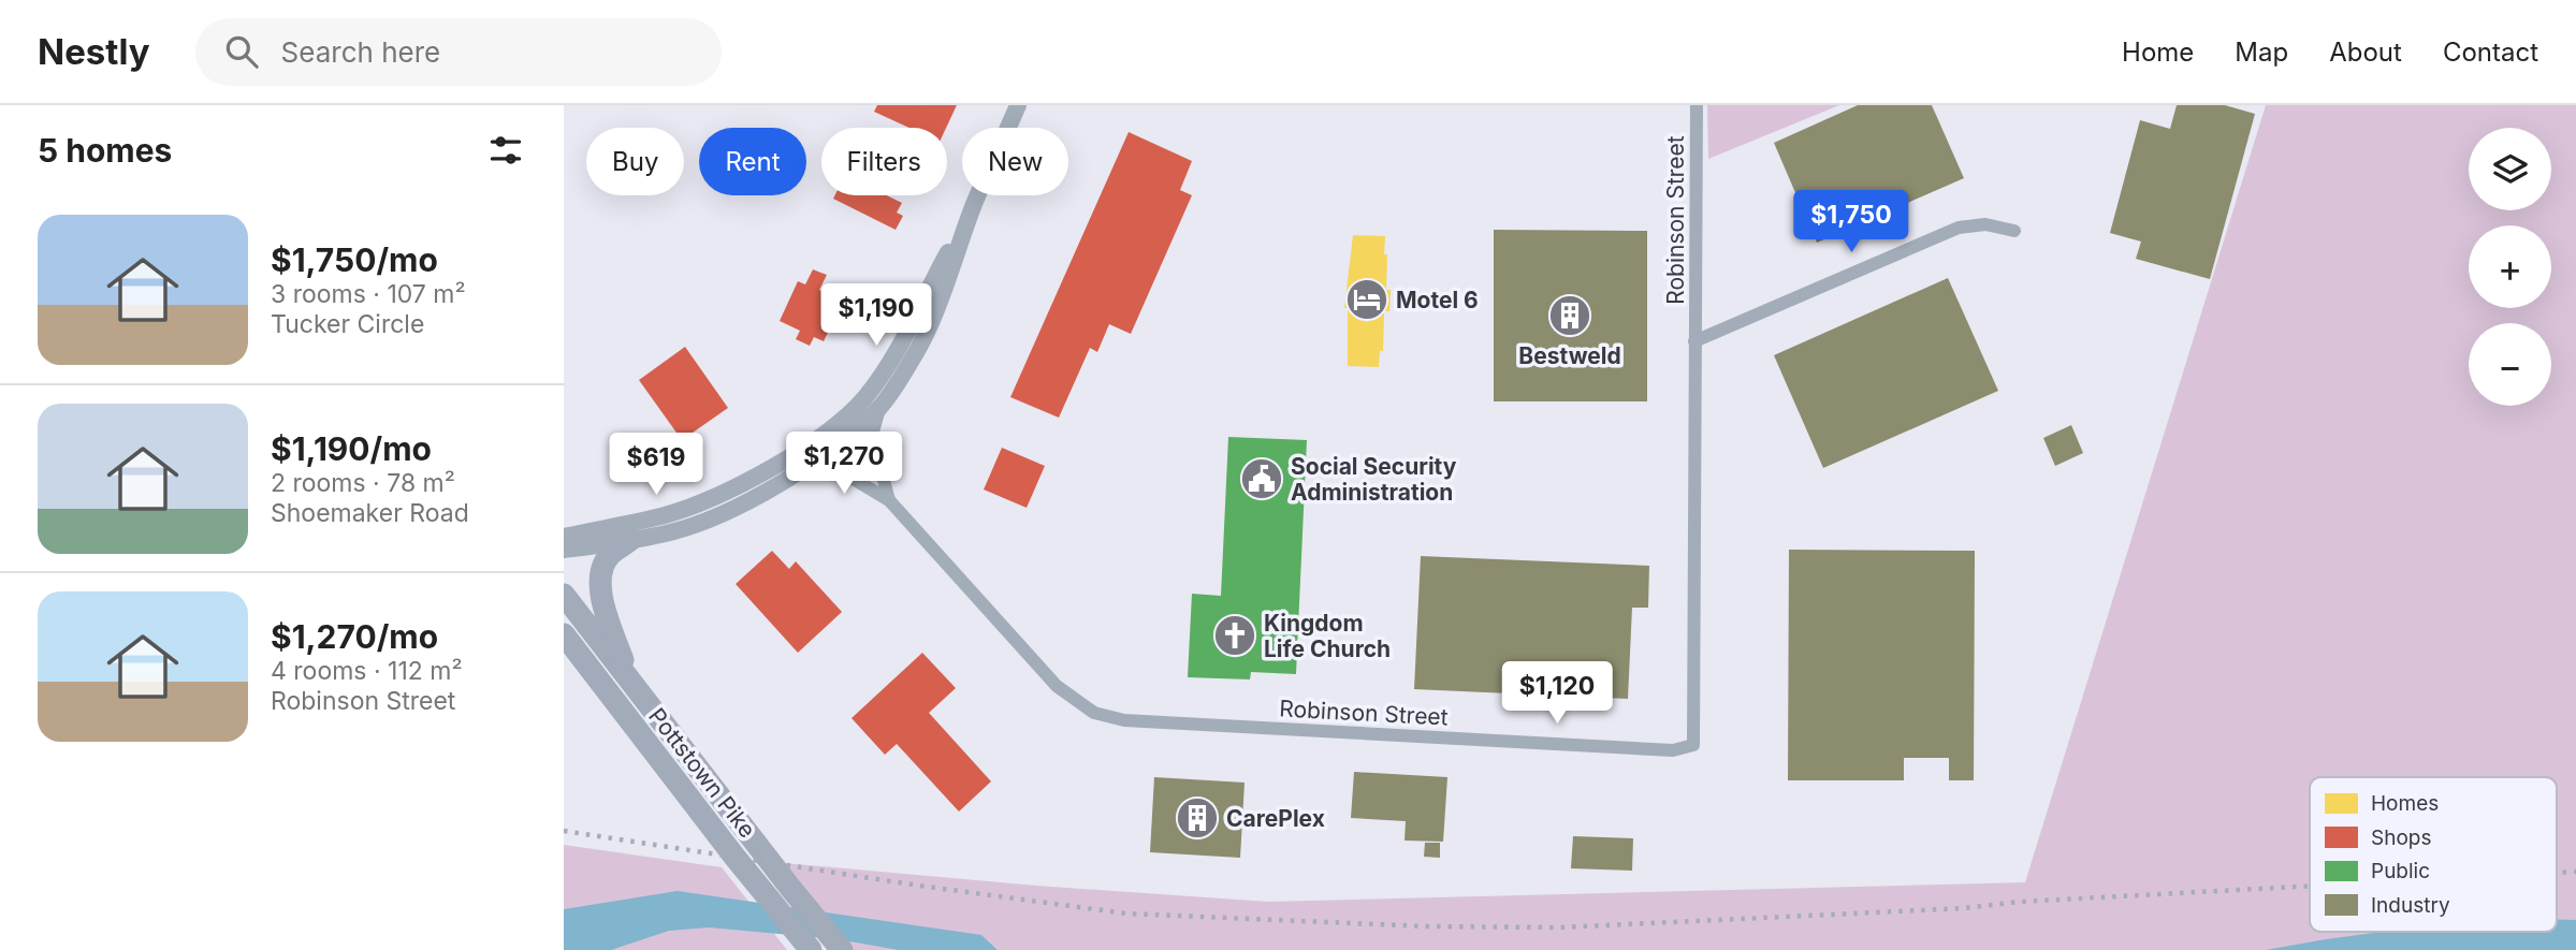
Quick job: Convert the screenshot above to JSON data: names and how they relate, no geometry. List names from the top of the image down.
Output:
{
  "streets": {
    "highway": ["Pottstown Pike"],
    "street": ["Robinson Street"]
  },
  "places": {
    "hotel": ["Motel 6"],
    "building": ["Bestweld", "CarePlex"],
    "public building": ["Social Security Administration"],
    "church": ["Kingdom Life Church"]
  },
  "legend": [
    "Homes",
    "Shops",
    "Public",
    "Industry"
  ],
  "page": {
    "header": "Nestly",
    "search": "Search here",
    "nav": [
      "Home",
      "Map",
      "About",
      "Contact"
    ],
    "heading": "5 homes",
    "map_buttons": ["+", "−"],
    "chip": [
      "Buy",
      "Rent",
      "Filters",
      "New"
    ],
    "price": [
      "$1,750",
      "$1,190",
      "$1,270",
      "$619",
      "$1,120"
    ],
    "list": [
      {
        "name": "$1,750/mo",
        "note": "3 rooms · 107 m² · Tucker Circle"
      },
      {
        "name": "$1,190/mo",
        "note": "2 rooms · 78 m² · Shoemaker Road"
      },
      {
        "name": "$1,270/mo",
        "note": "4 rooms · 112 m² · Robinson Street"
      }
    ]
  }
}
